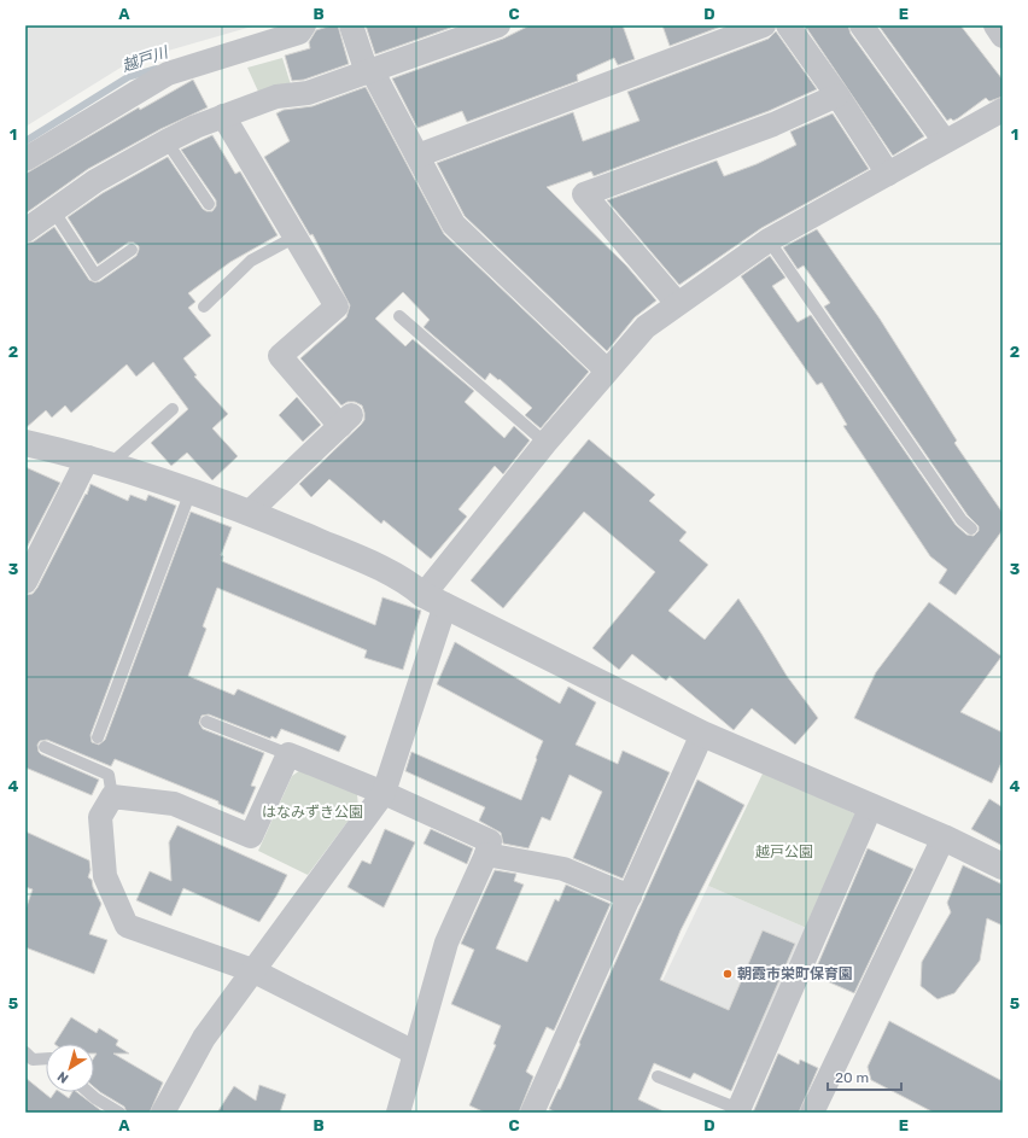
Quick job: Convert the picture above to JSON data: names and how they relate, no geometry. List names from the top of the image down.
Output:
{
  "water": ["越戸川"],
  "parks": ["はなみずき公園", "越戸公園"],
  "places": ["朝霞市栄町保育園"],
  "scale_bar": "20 m",
  "north": "bottom left",
  "grid": {
    "columns": [
      "A",
      "B",
      "C",
      "D",
      "E"
    ],
    "rows": [
      "1",
      "2",
      "3",
      "4",
      "5"
    ]
  }
}
